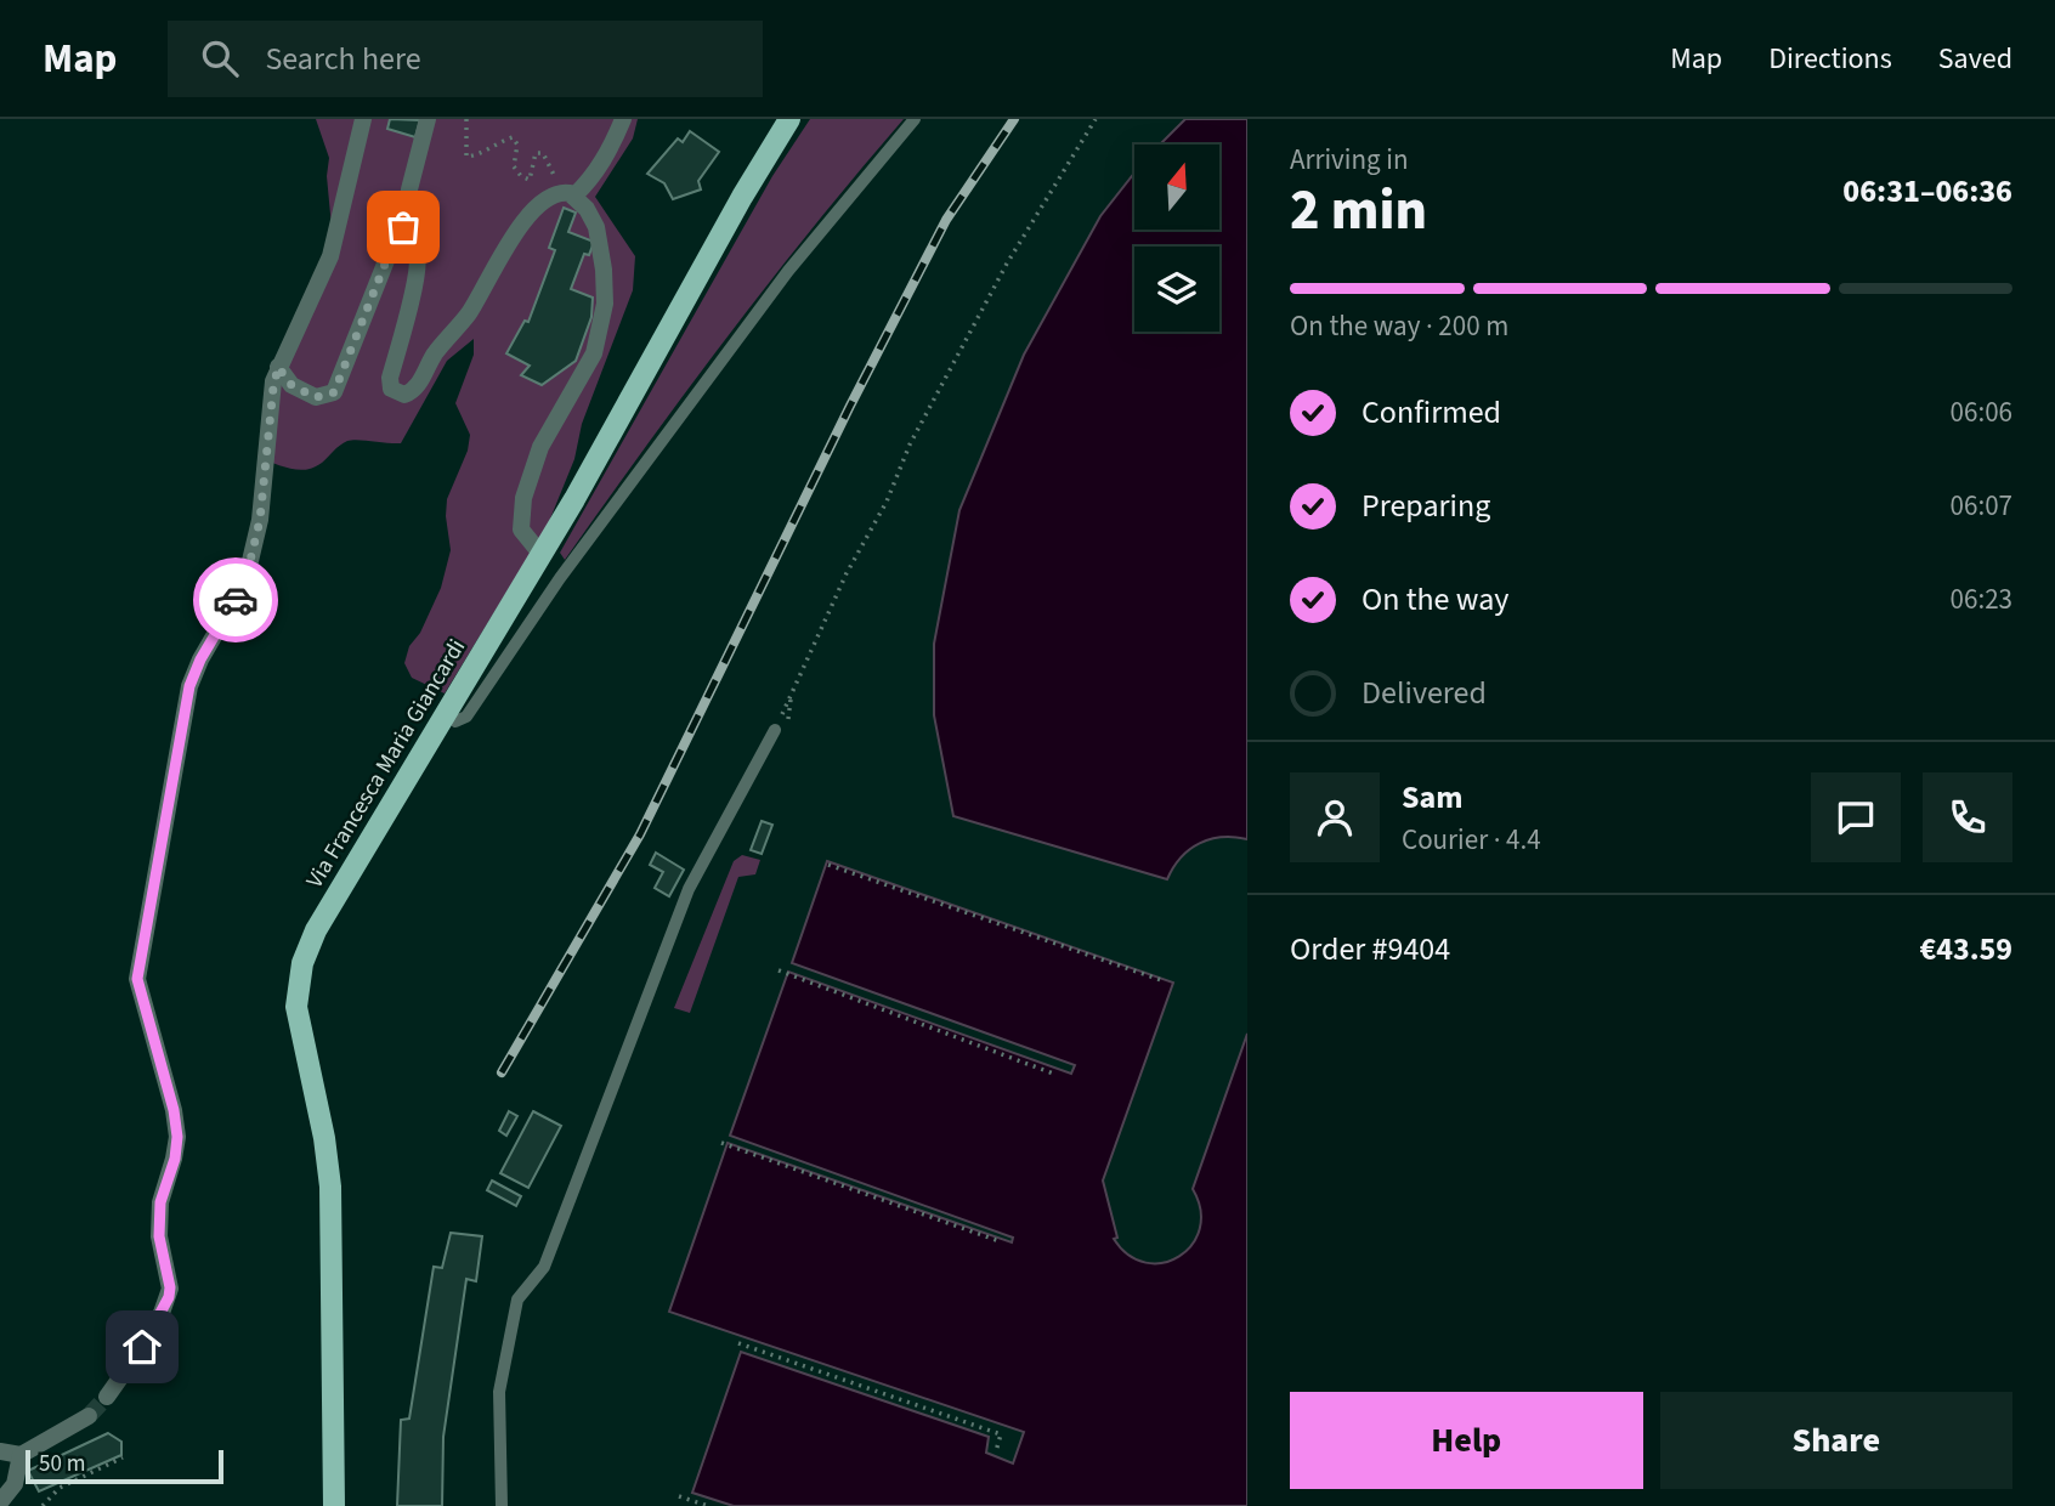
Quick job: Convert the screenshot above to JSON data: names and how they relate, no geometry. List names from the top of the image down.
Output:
{
  "streets": {
    "main road": ["Via Francesca Maria Giancardi"]
  },
  "scale_bar": "50 m",
  "north": "top",
  "page": {
    "header": "Map",
    "search": "Search here",
    "nav": ["Map", "Directions", "Saved"],
    "heading": ["2 min", "Arriving in", "06:31–06:36"],
    "panel": [
      "Sam",
      "Courier · 4.4",
      "Order #9404",
      "€43.59"
    ],
    "bar": "On the way · 200 m",
    "list": [
      ["Confirmed", "06:06"],
      ["Preparing", "06:07"],
      ["On the way", "06:23"],
      "Delivered"
    ],
    "buttons": ["Help", "Share"],
    "scale": "50 m"
  }
}
